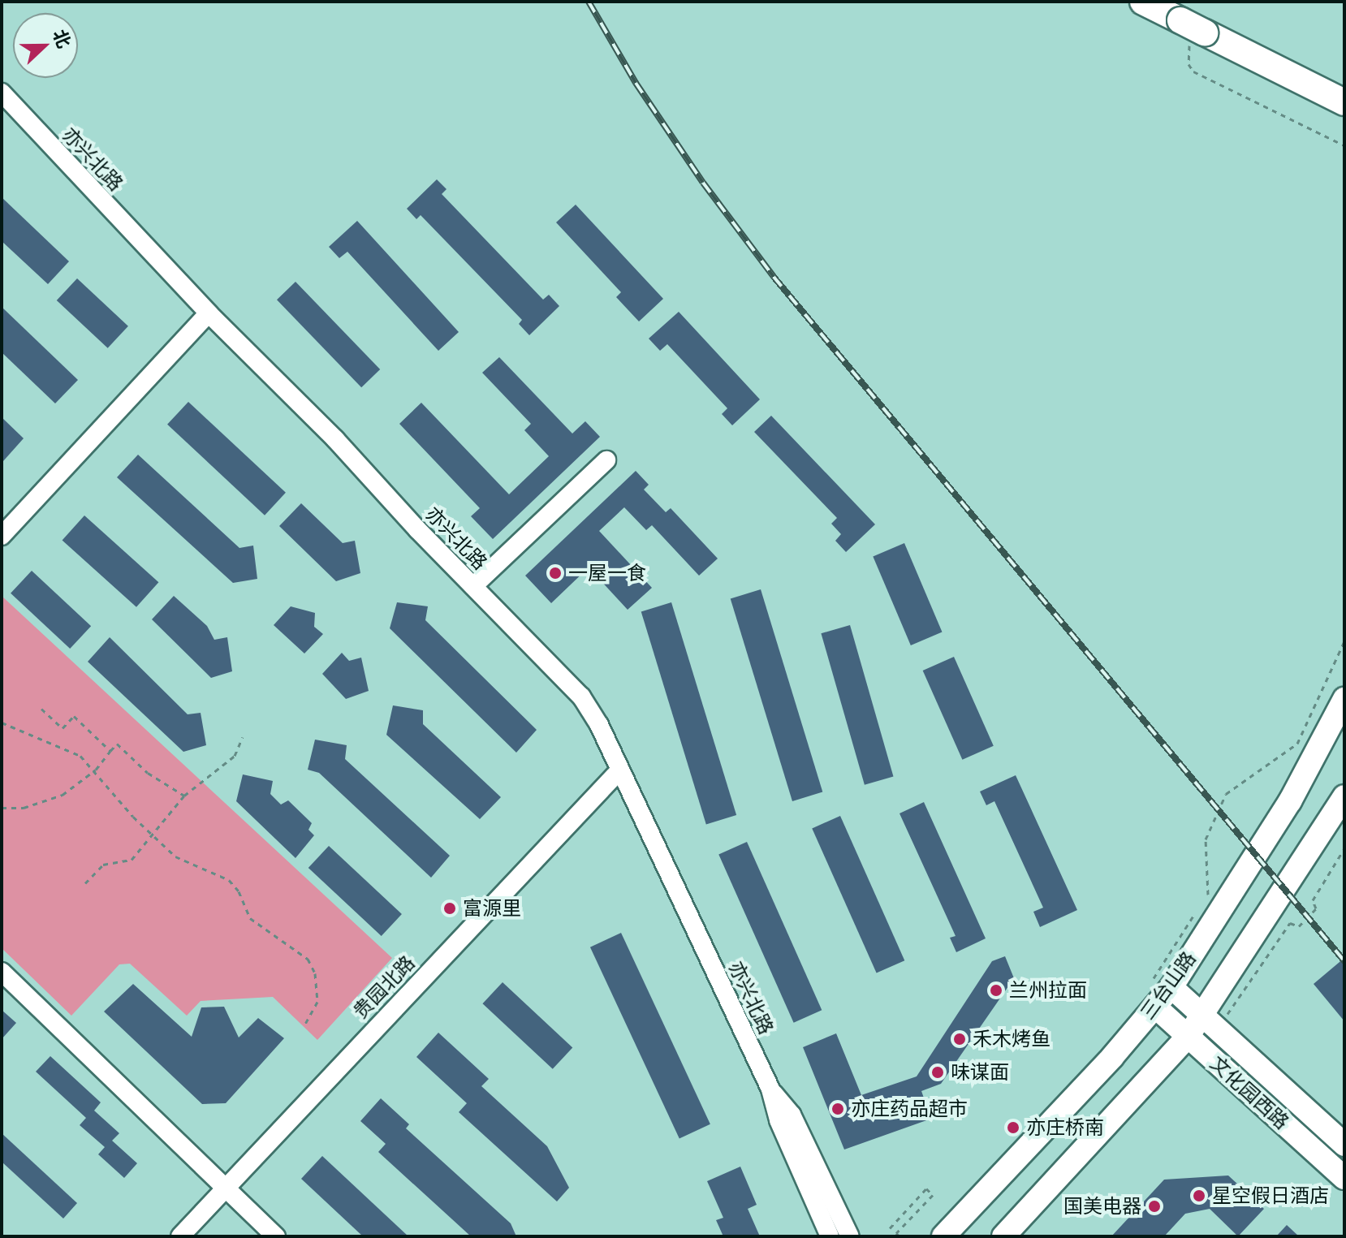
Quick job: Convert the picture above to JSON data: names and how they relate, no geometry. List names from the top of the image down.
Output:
{
  "streets": {
    "main road": ["三台山路", "文化园西路"],
    "street": ["亦兴北路", "贵园北路"]
  },
  "crossings": [
    ["亦兴北路", "贵园北路"],
    ["三台山路", "文化园西路"]
  ],
  "places": [
    "一屋一食",
    "富源里",
    "兰州拉面",
    "禾木烤鱼",
    "味谋面",
    "亦庄药品超市",
    "亦庄桥南",
    "星空假日酒店",
    "国美电器"
  ],
  "north": "right"
}
